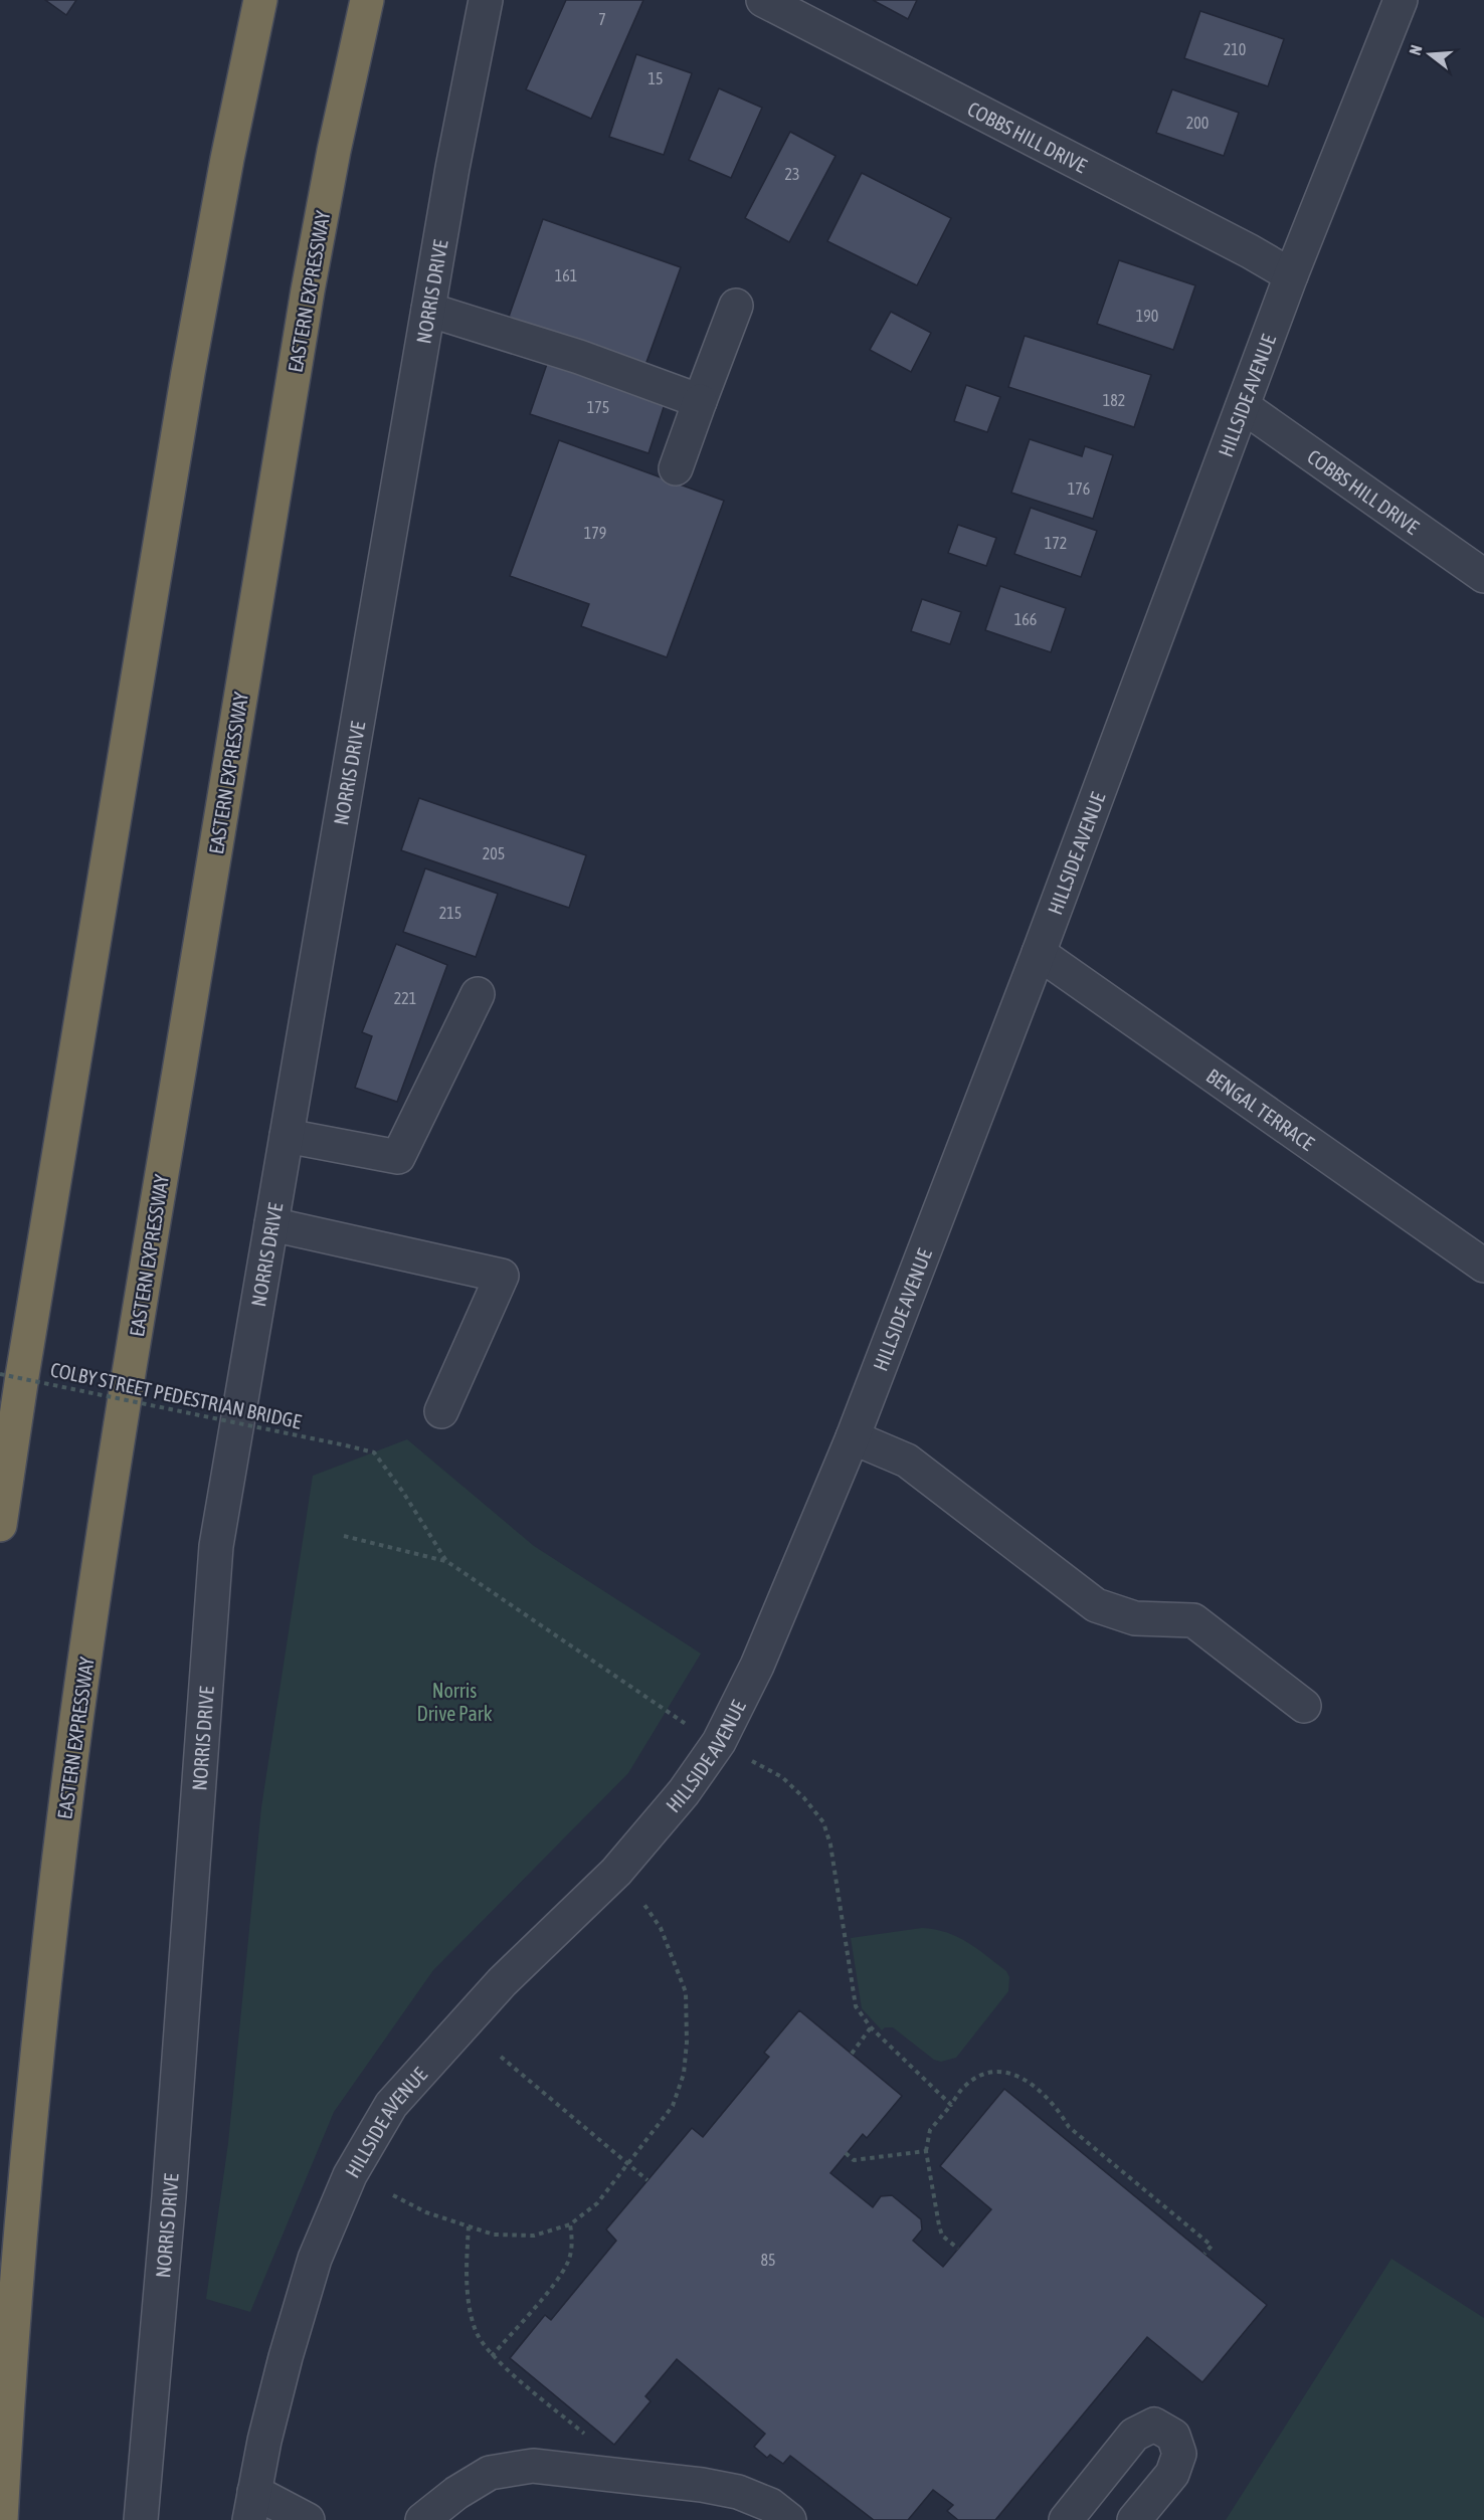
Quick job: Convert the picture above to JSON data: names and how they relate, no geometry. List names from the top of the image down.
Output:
{
  "streets": {
    "highway": ["EASTERN EXPRESSWAY"],
    "street": [
      "COBBS HILL DRIVE",
      "NORRIS DRIVE",
      "HILLSIDE AVENUE",
      "BENGAL TERRACE"
    ],
    "path": ["COLBY STREET PEDESTRIAN BRIDGE"]
  },
  "crossings": [
    ["COBBS HILL DRIVE", "HILLSIDE AVENUE"],
    ["HILLSIDE AVENUE", "BENGAL TERRACE"]
  ],
  "parks": ["Norris Drive Park"],
  "house_numbers": [
    "7",
    "210",
    "15",
    "200",
    "23",
    "161",
    "190",
    "182",
    "175",
    "176",
    "179",
    "172",
    "166",
    "205",
    "215",
    "221",
    "85"
  ],
  "north": "left"
}
